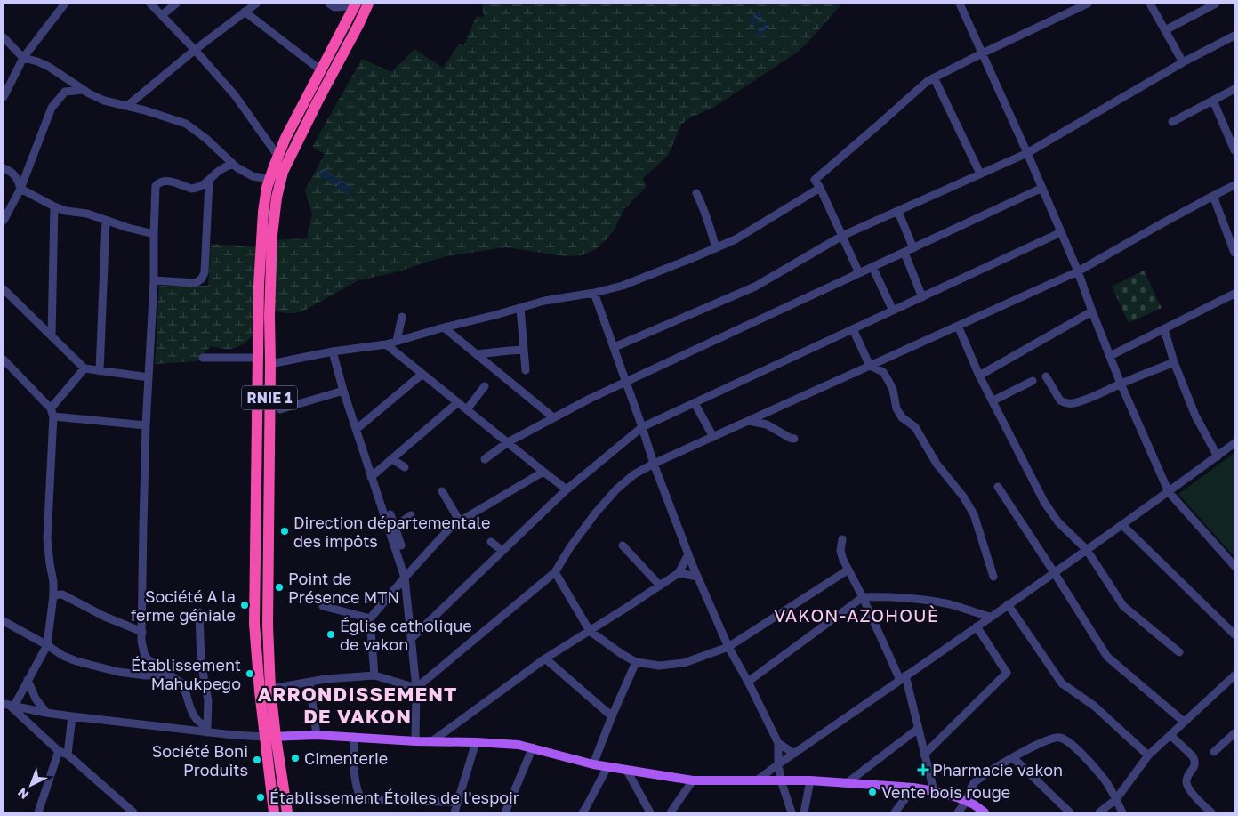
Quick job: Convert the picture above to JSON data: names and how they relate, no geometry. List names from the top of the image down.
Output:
{
  "streets": {
    "highway": ["RNIE 1"]
  },
  "districts": ["VAKON-AZOHOUÈ", "ARRONDISSEMENT DE VAKON"],
  "places": {
    "other": [
      "Direction départementale des impôts",
      "Point de Présence MTN",
      "Société A la ferme géniale",
      "Église catholique de vakon",
      "Établissement Mahukpego",
      "Cimenterie",
      "Société Boni Produits",
      "Vente bois rouge",
      "Établissement Étoiles de l'espoir"
    ],
    "health": ["Pharmacie vakon"]
  },
  "north": "bottom left"
}
